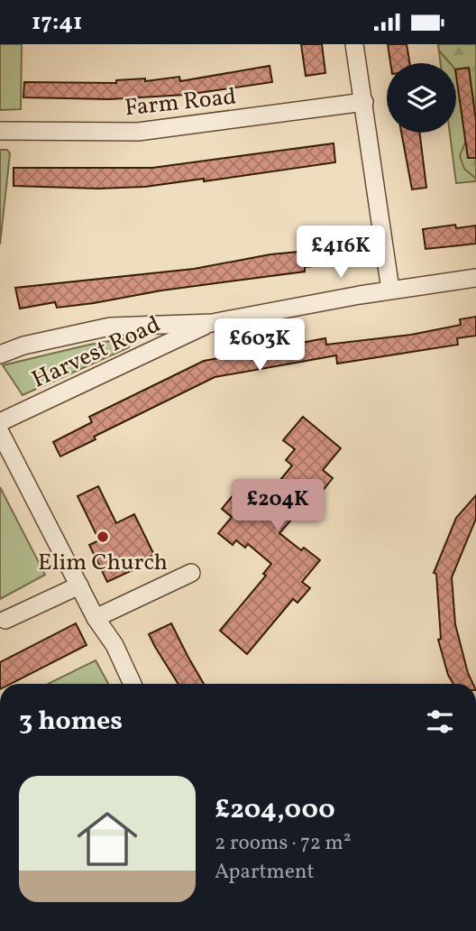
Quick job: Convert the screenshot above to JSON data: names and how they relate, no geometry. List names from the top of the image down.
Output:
{
  "streets": {
    "street": ["Farm Road", "Harvest Road"]
  },
  "places": ["Elim Church"],
  "page": {
    "status": "17:41",
    "price": ["£416K", "£603K", "£204K"],
    "heading": "3 homes",
    "list": [
      {
        "name": "£204,000",
        "note": "2 rooms · 72 m² · Apartment"
      }
    ]
  }
}
